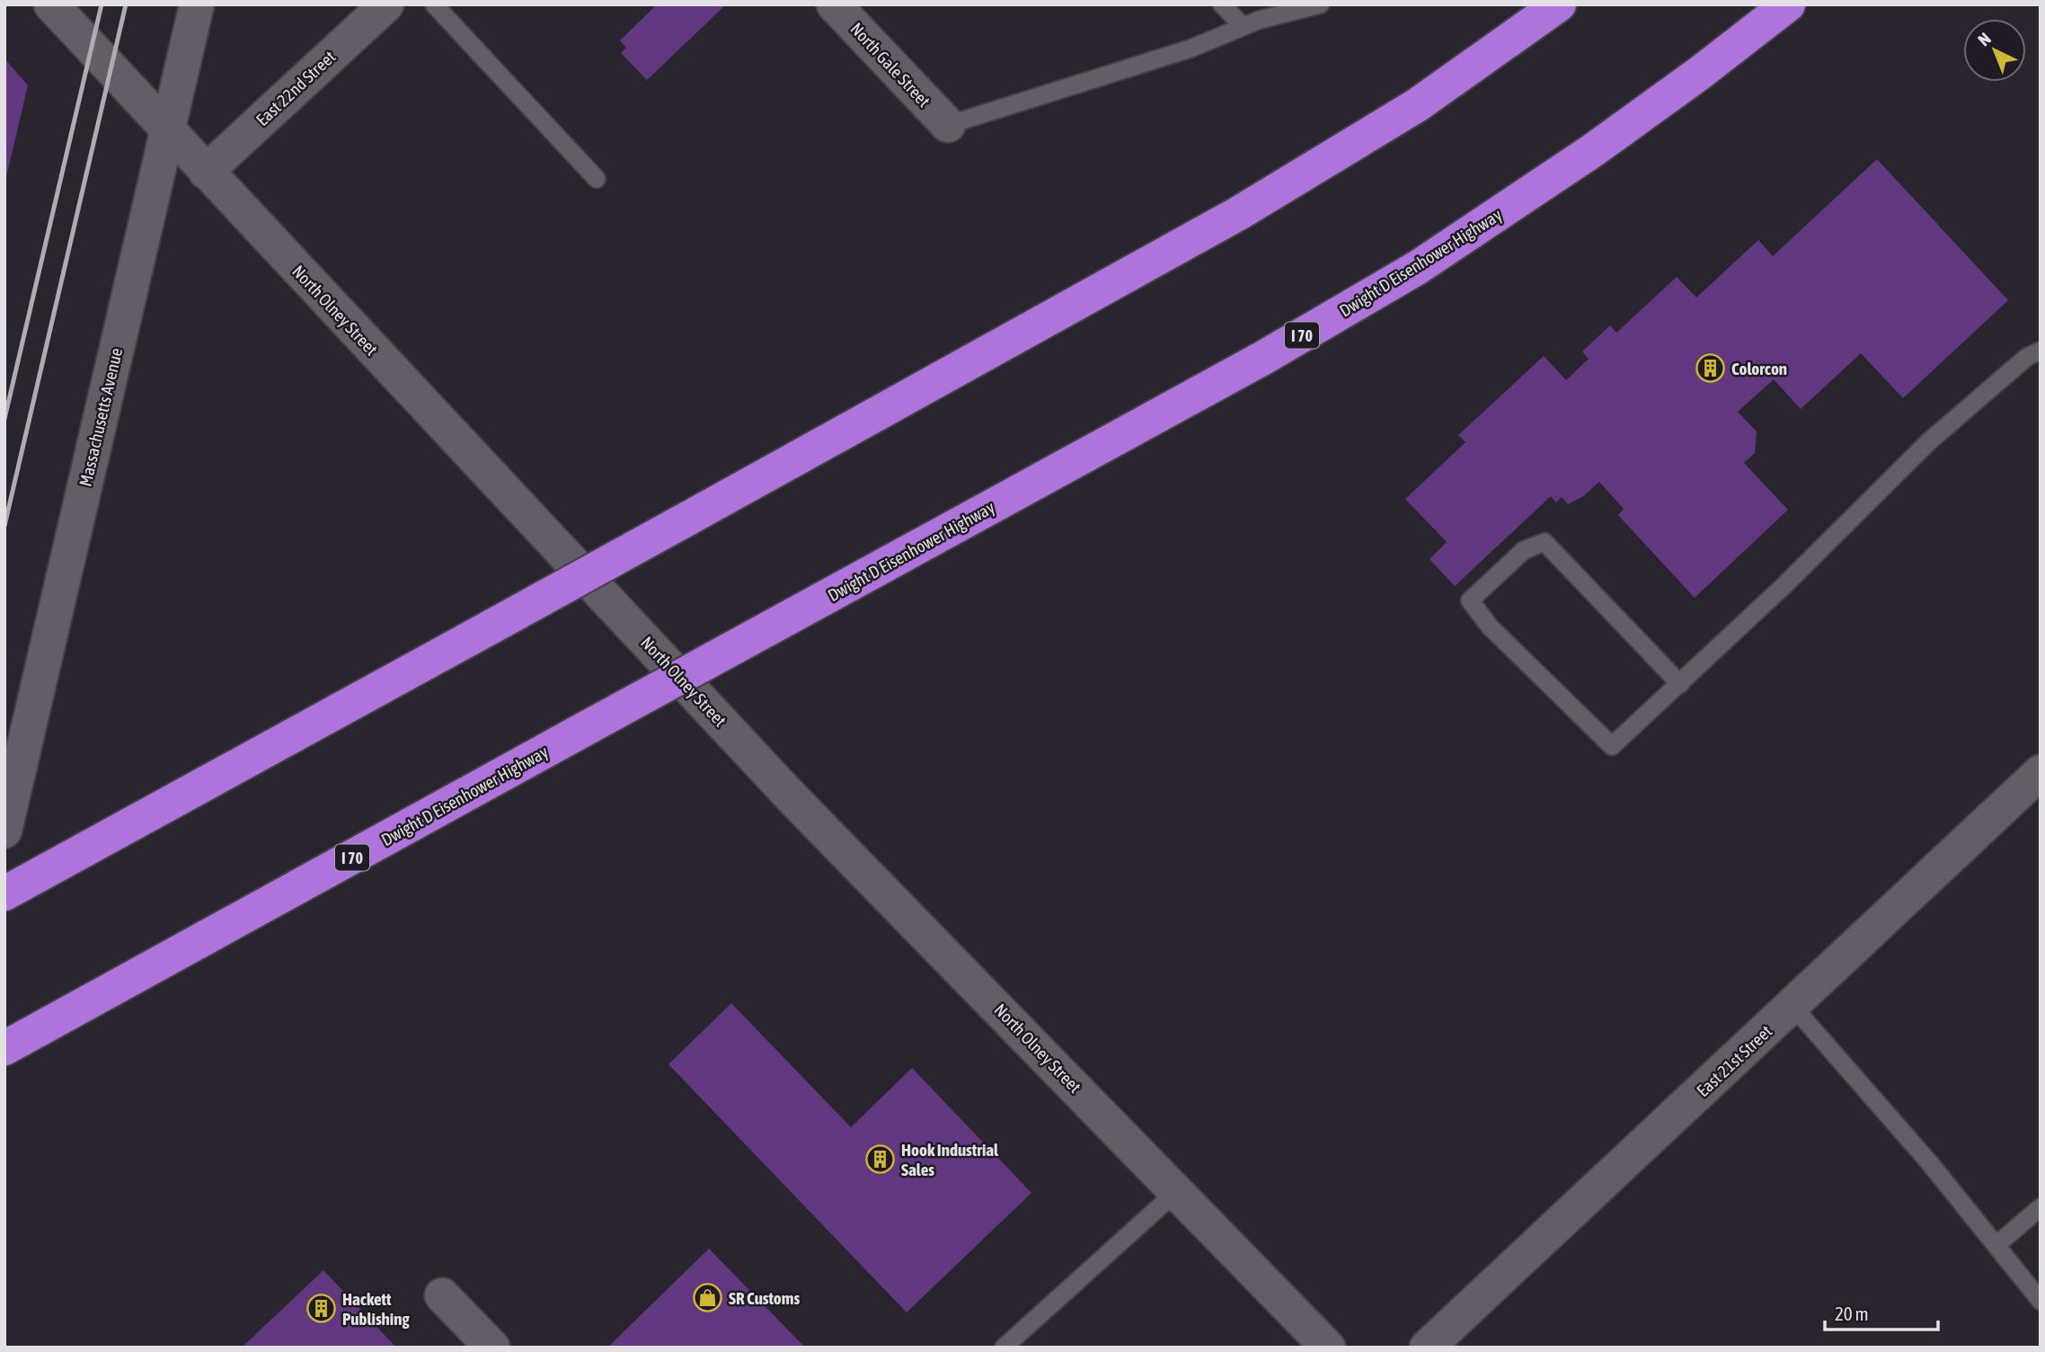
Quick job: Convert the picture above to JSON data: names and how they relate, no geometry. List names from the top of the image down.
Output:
{
  "streets": {
    "highway": ["Dwight D Eisenhower Highway", "I 70"],
    "street": [
      "North Gale Street",
      "East 22nd Street",
      "North Olney Street",
      "Massachusetts Avenue",
      "East 21st Street"
    ]
  },
  "crossings": [
    ["East 22nd Street", "North Olney Street"],
    ["North Olney Street", "Massachusetts Avenue"]
  ],
  "places": {
    "building": ["Colorcon", "Hook Industrial Sales", "Hackett Publishing"],
    "shop": ["SR Customs"]
  },
  "scale_bar": "20 m",
  "north": "top left"
}
